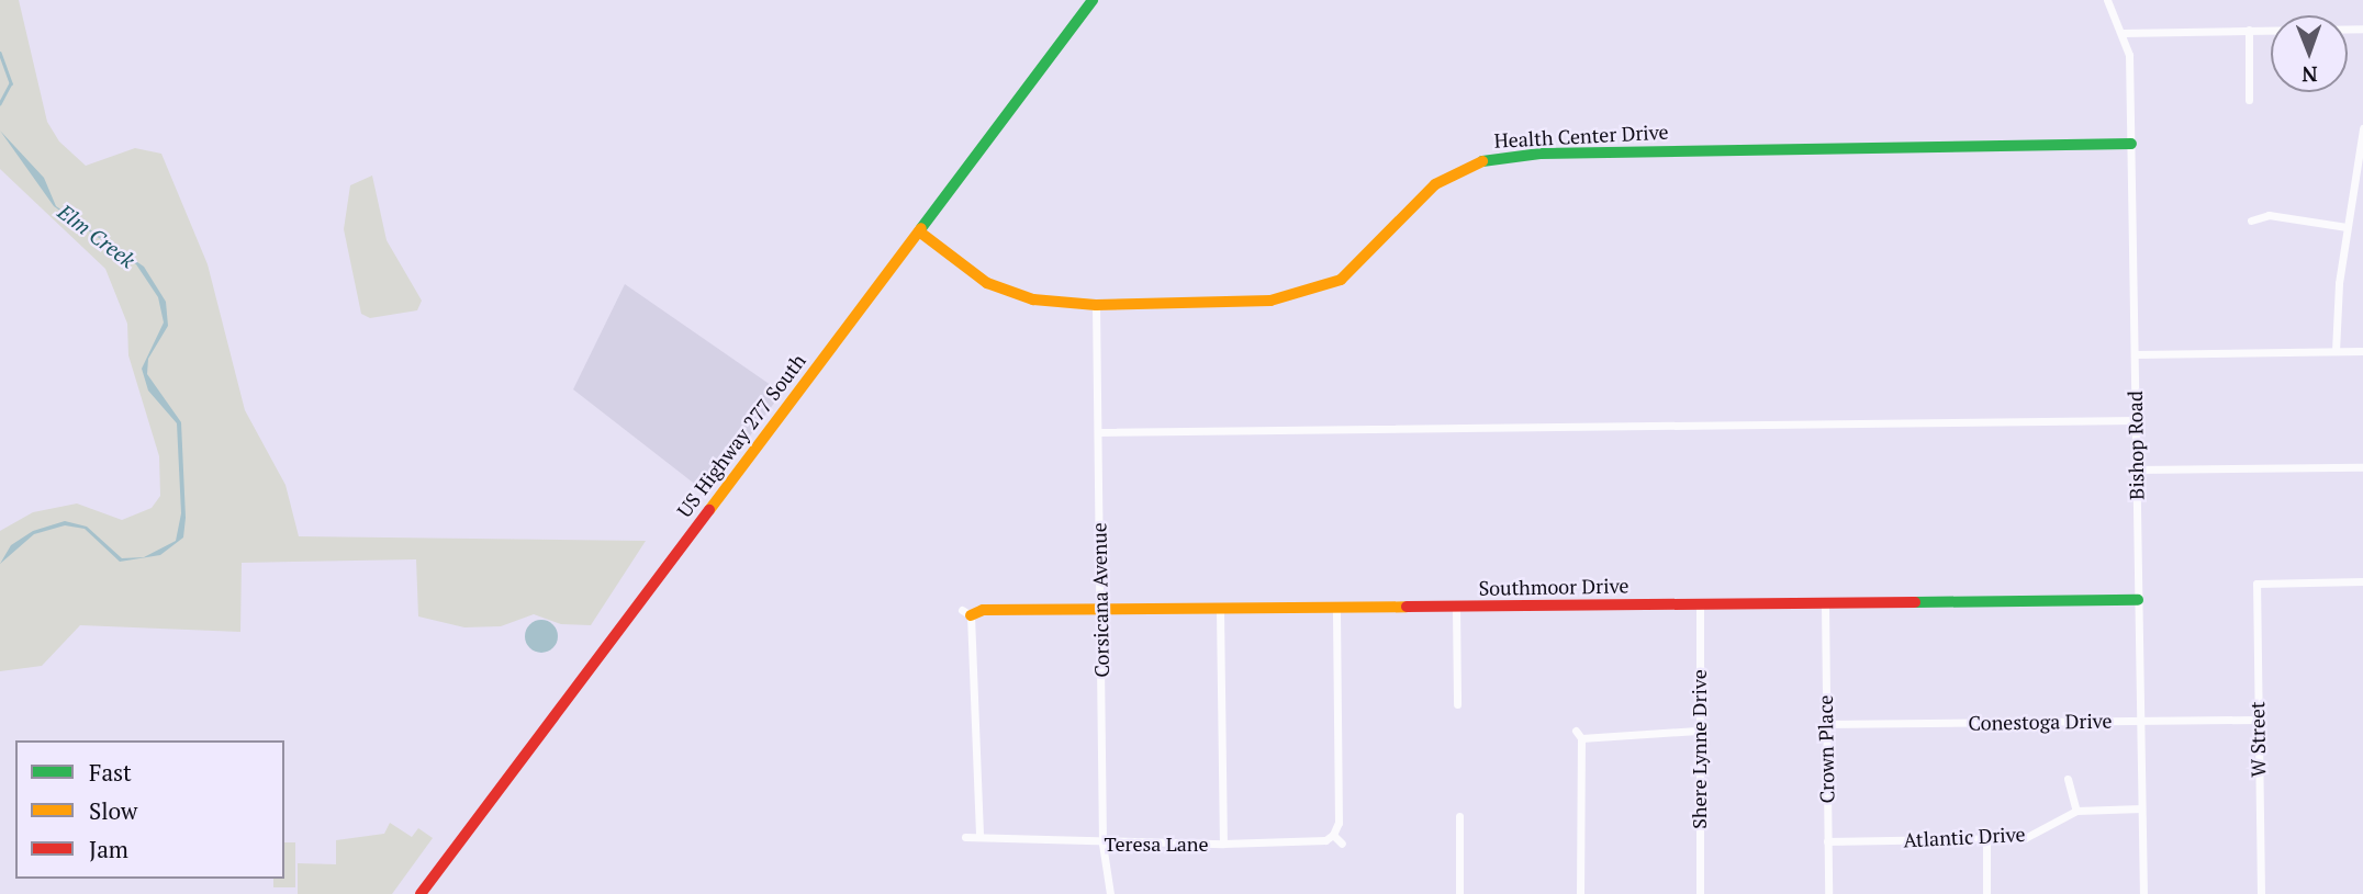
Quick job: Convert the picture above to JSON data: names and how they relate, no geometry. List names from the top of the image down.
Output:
{
  "streets": {
    "main road": ["Health Center Drive", "US Highway 277 South", "Southmoor Drive"],
    "street": [
      "Bishop Road",
      "Corsicana Avenue",
      "Conestoga Drive",
      "W Street",
      "Shere Lynne Drive",
      "Crown Place",
      "Atlantic Drive",
      "Teresa Lane"
    ]
  },
  "crossings": [
    ["Health Center Drive", "US Highway 277 South"],
    ["Health Center Drive", "Bishop Road"],
    ["Health Center Drive", "Corsicana Avenue"],
    ["Bishop Road", "Southmoor Drive"],
    ["Bishop Road", "Conestoga Drive"],
    ["Bishop Road", "Atlantic Drive"],
    ["Southmoor Drive", "Corsicana Avenue"],
    ["Southmoor Drive", "Shere Lynne Drive"],
    ["Southmoor Drive", "Crown Place"],
    ["Corsicana Avenue", "Teresa Lane"],
    ["Conestoga Drive", "W Street"],
    ["Conestoga Drive", "Crown Place"],
    ["Crown Place", "Atlantic Drive"]
  ],
  "water": ["Elm Creek"],
  "legend": ["Fast", "Slow", "Jam"],
  "north": "bottom"
}
